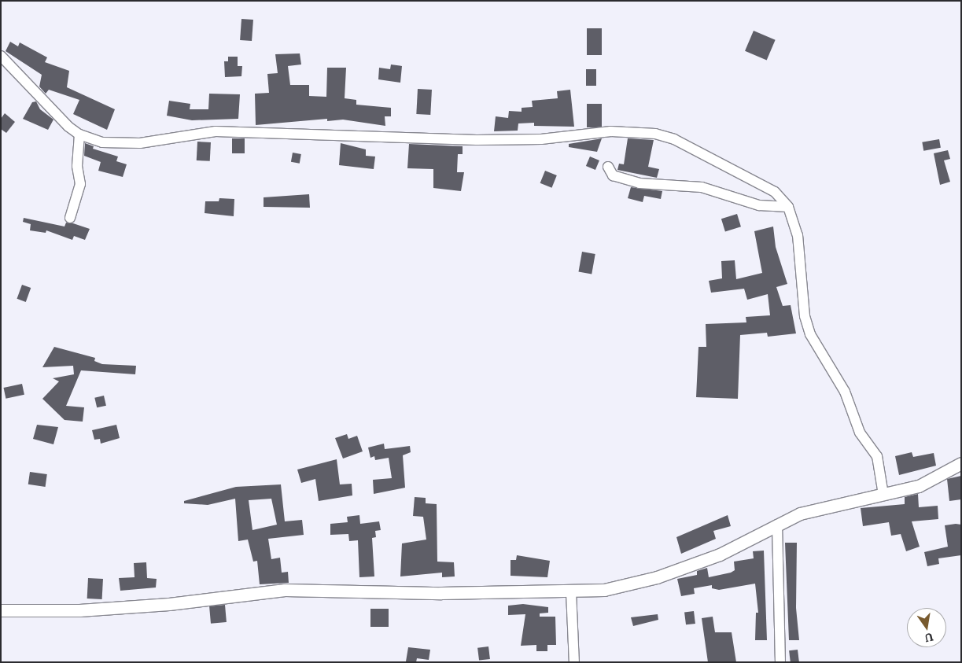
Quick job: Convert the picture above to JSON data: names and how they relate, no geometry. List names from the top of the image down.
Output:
{
  "north": "bottom"
}
